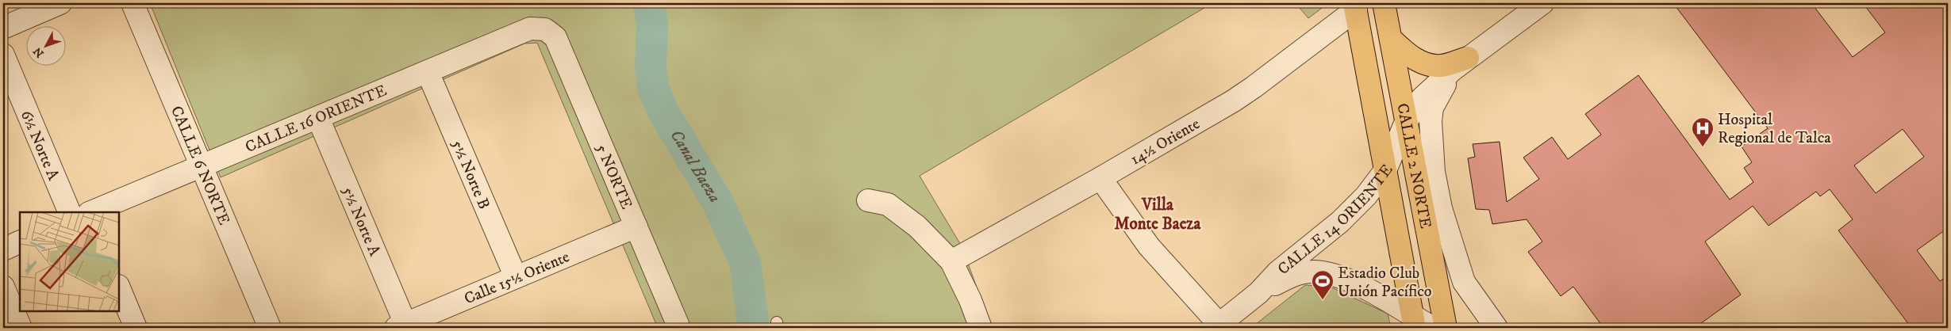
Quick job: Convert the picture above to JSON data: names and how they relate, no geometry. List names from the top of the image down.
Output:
{
  "streets": {
    "main road": ["CALLE 2 NORTE"],
    "street": [
      "CALLE 16 ORIENTE",
      "14½ Oriente",
      "6½ Norte A",
      "CALLE 6 NORTE",
      "5½ Norte B",
      "5 NORTE",
      "CALLE 14 ORIENTE",
      "5½ Norte A",
      "Calle 15½ Oriente"
    ]
  },
  "crossings": [
    ["CALLE 16 ORIENTE", "CALLE 6 NORTE"],
    ["CALLE 16 ORIENTE", "5½ Norte B"],
    ["CALLE 16 ORIENTE", "5 NORTE"],
    ["CALLE 16 ORIENTE", "5½ Norte A"],
    ["14½ Oriente", "CALLE 2 NORTE"],
    ["CALLE 2 NORTE", "CALLE 14 ORIENTE"],
    ["5½ Norte B", "Calle 15½ Oriente"],
    ["5 NORTE", "Calle 15½ Oriente"],
    ["5½ Norte A", "Calle 15½ Oriente"]
  ],
  "districts": ["Villa Monte Baeza"],
  "water": ["Canal Baeza"],
  "places": {
    "hospital": ["Hospital Regional de Talca"],
    "sports": ["Estadio Club Unión Pacífico"]
  },
  "north": "bottom left"
}
